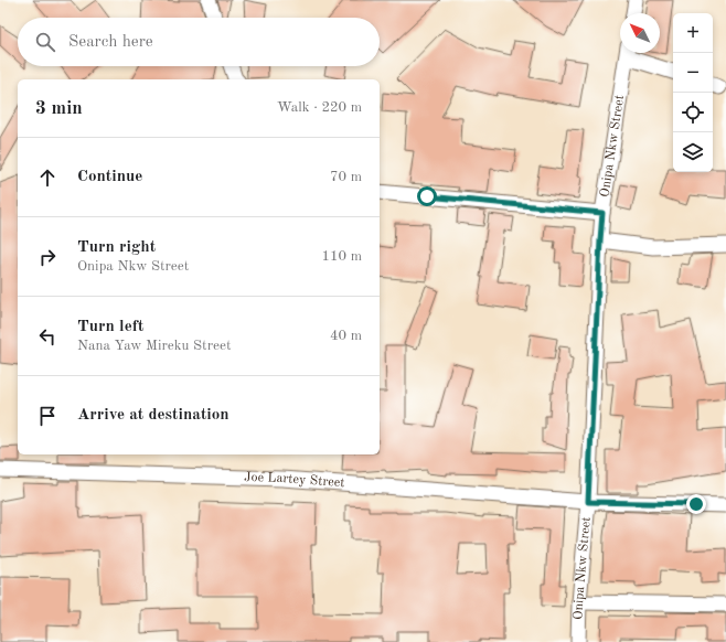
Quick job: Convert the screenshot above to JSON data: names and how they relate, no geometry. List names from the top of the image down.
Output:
{
  "streets": {
    "street": ["Onipa Nkw Street", "Joe Lartey Street"]
  },
  "crossings": [
    ["Onipa Nkw Street", "Joe Lartey Street"]
  ],
  "north": "top left",
  "page": {
    "map_buttons": ["+", "−"],
    "search": "Search here",
    "heading": ["3 min", "Walk · 220 m"],
    "list": [
      ["Continue", "70 m"],
      ["Turn right", "Onipa Nkw Street", "110 m"],
      ["Turn left", "Nana Yaw Mireku Street", "40 m"],
      "Arrive at destination"
    ]
  }
}
